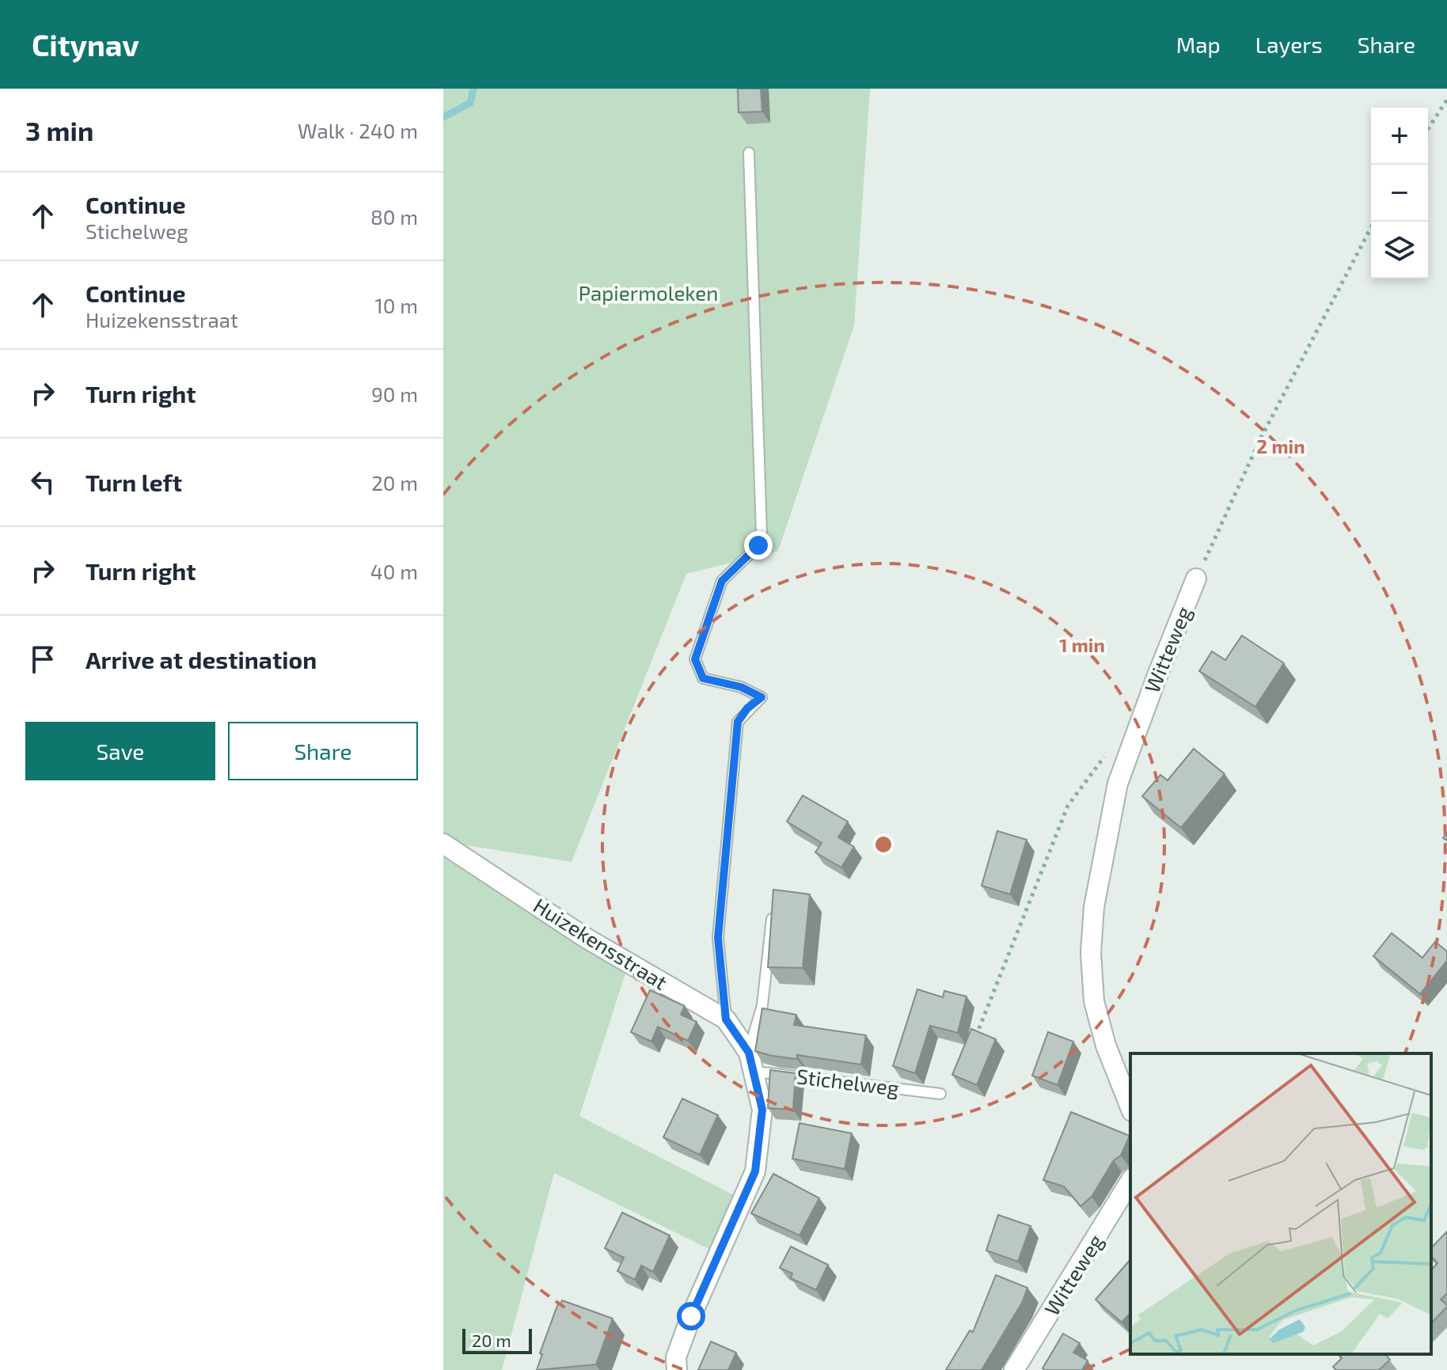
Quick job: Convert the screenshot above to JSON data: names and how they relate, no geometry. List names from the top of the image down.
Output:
{
  "streets": {
    "street": ["Witteweg", "Huizekensstraat"],
    "lane": ["Stichelweg"]
  },
  "parks": ["Papiermoleken"],
  "scale_bar": "20 m",
  "page": {
    "header": "Citynav",
    "nav": ["Map", "Layers", "Share"],
    "heading": ["3 min", "Walk · 240 m"],
    "map_buttons": ["+", "−"],
    "list": [
      ["Continue", "Stichelweg", "80 m"],
      ["Continue", "Huizekensstraat", "10 m"],
      ["Turn right", "90 m"],
      ["Turn left", "20 m"],
      ["Turn right", "40 m"],
      "Arrive at destination"
    ],
    "buttons": ["Save", "Share"],
    "scale": "20 m"
  },
  "rings": ["2 min", "1 min"]
}
